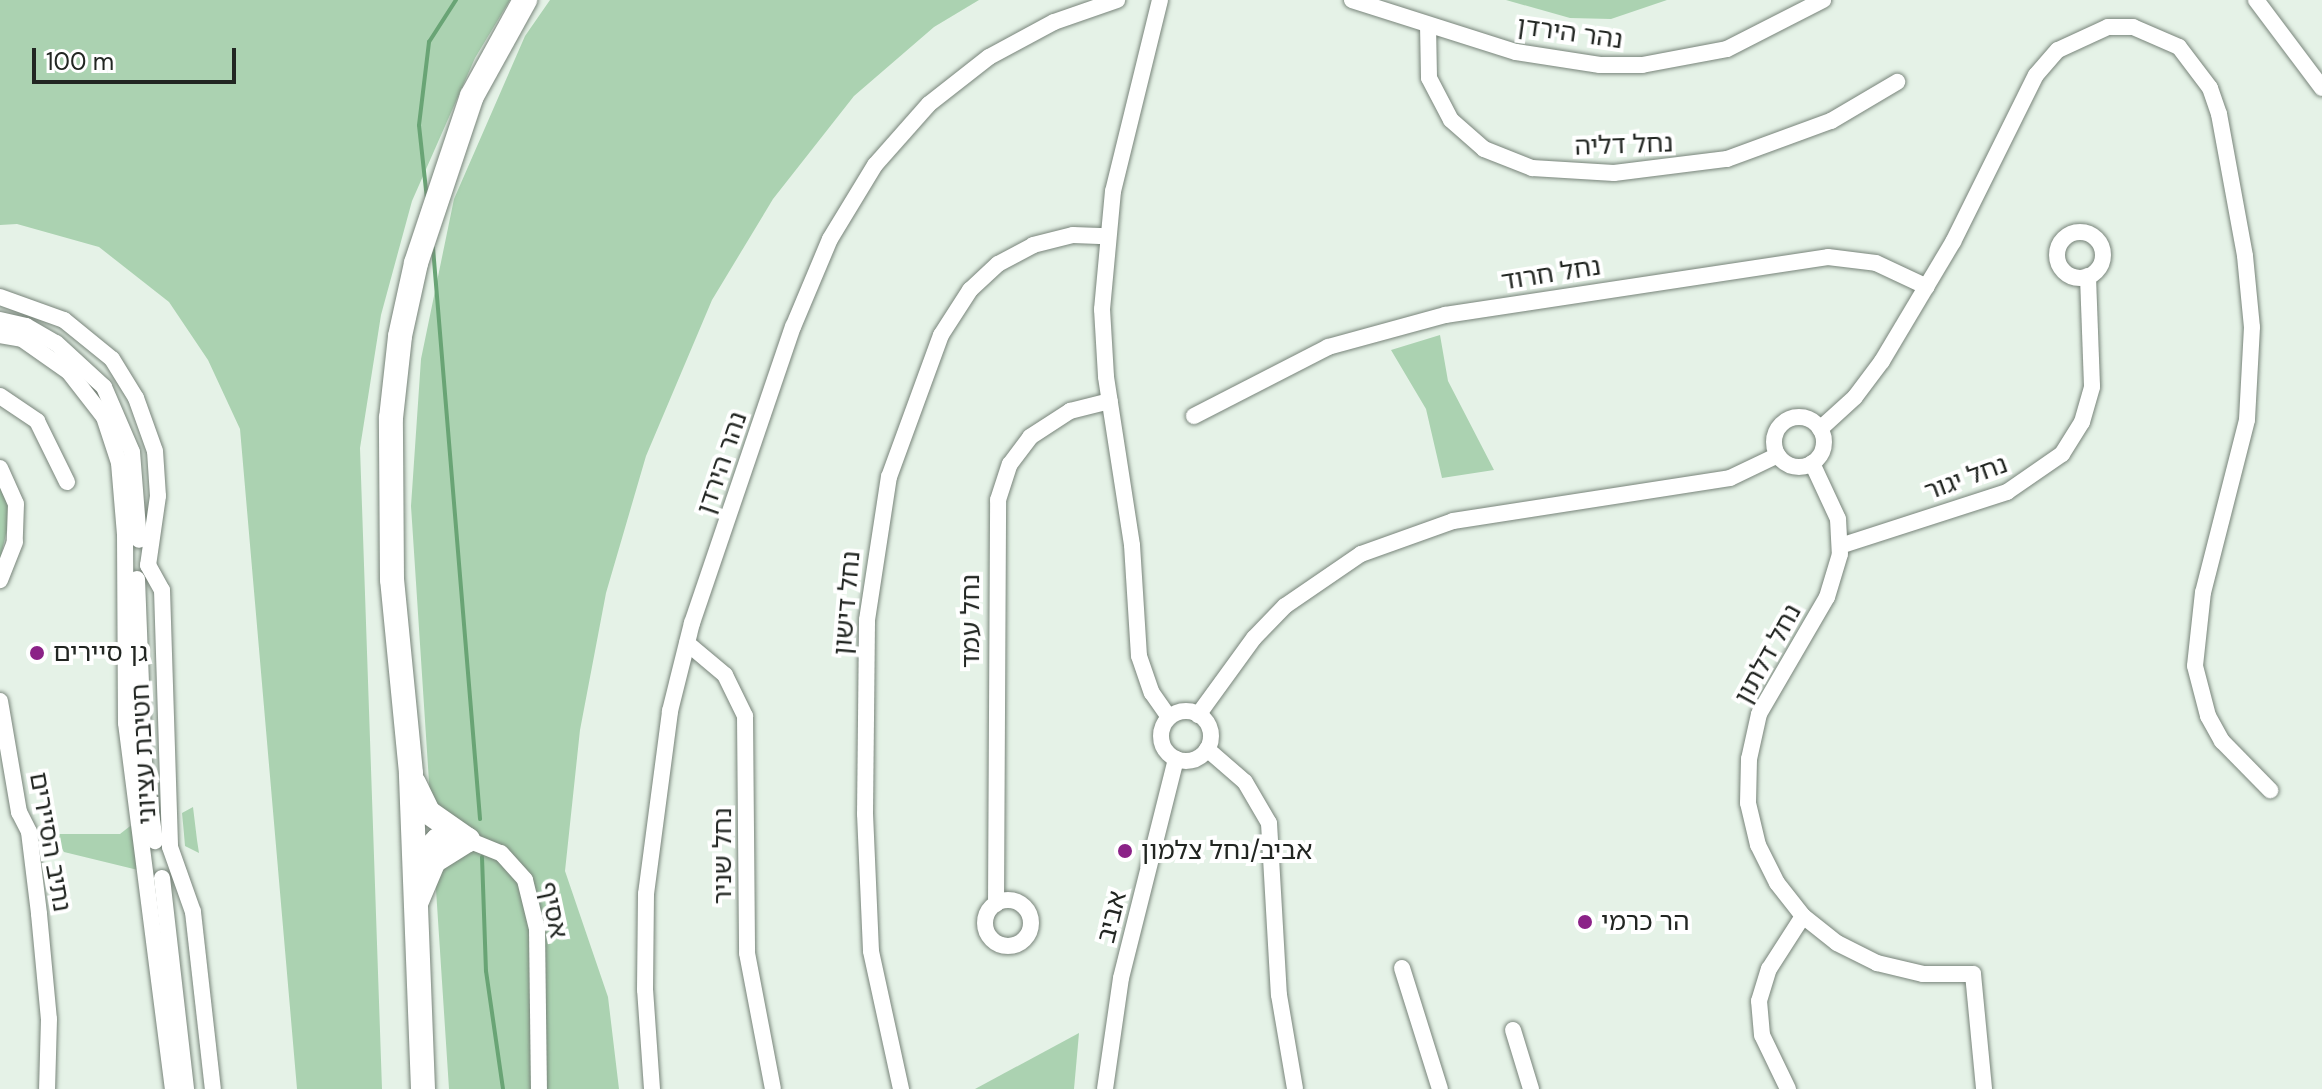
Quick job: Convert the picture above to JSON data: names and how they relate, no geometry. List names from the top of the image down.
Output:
{
  "streets": {
    "street": [
      "נהר הירדן",
      "נחל דליה",
      "נחל חרוד",
      "נחל יגור",
      "נחל דישון",
      "נחל עמד",
      "נחל דלתון",
      "חטיבת עציוני",
      "נתיב הסיירים",
      "נחל שניר",
      "אסיף",
      "אביב"
    ]
  },
  "crossings": [
    ["נהר הירדן", "נחל דליה"],
    ["נהר הירדן", "נחל שניר"],
    ["נחל יגור", "נחל דלתון"]
  ],
  "places": ["גן סיירים", "אביב/נחל צלמון", "הר כרמי"],
  "scale_bar": "100 m"
}
